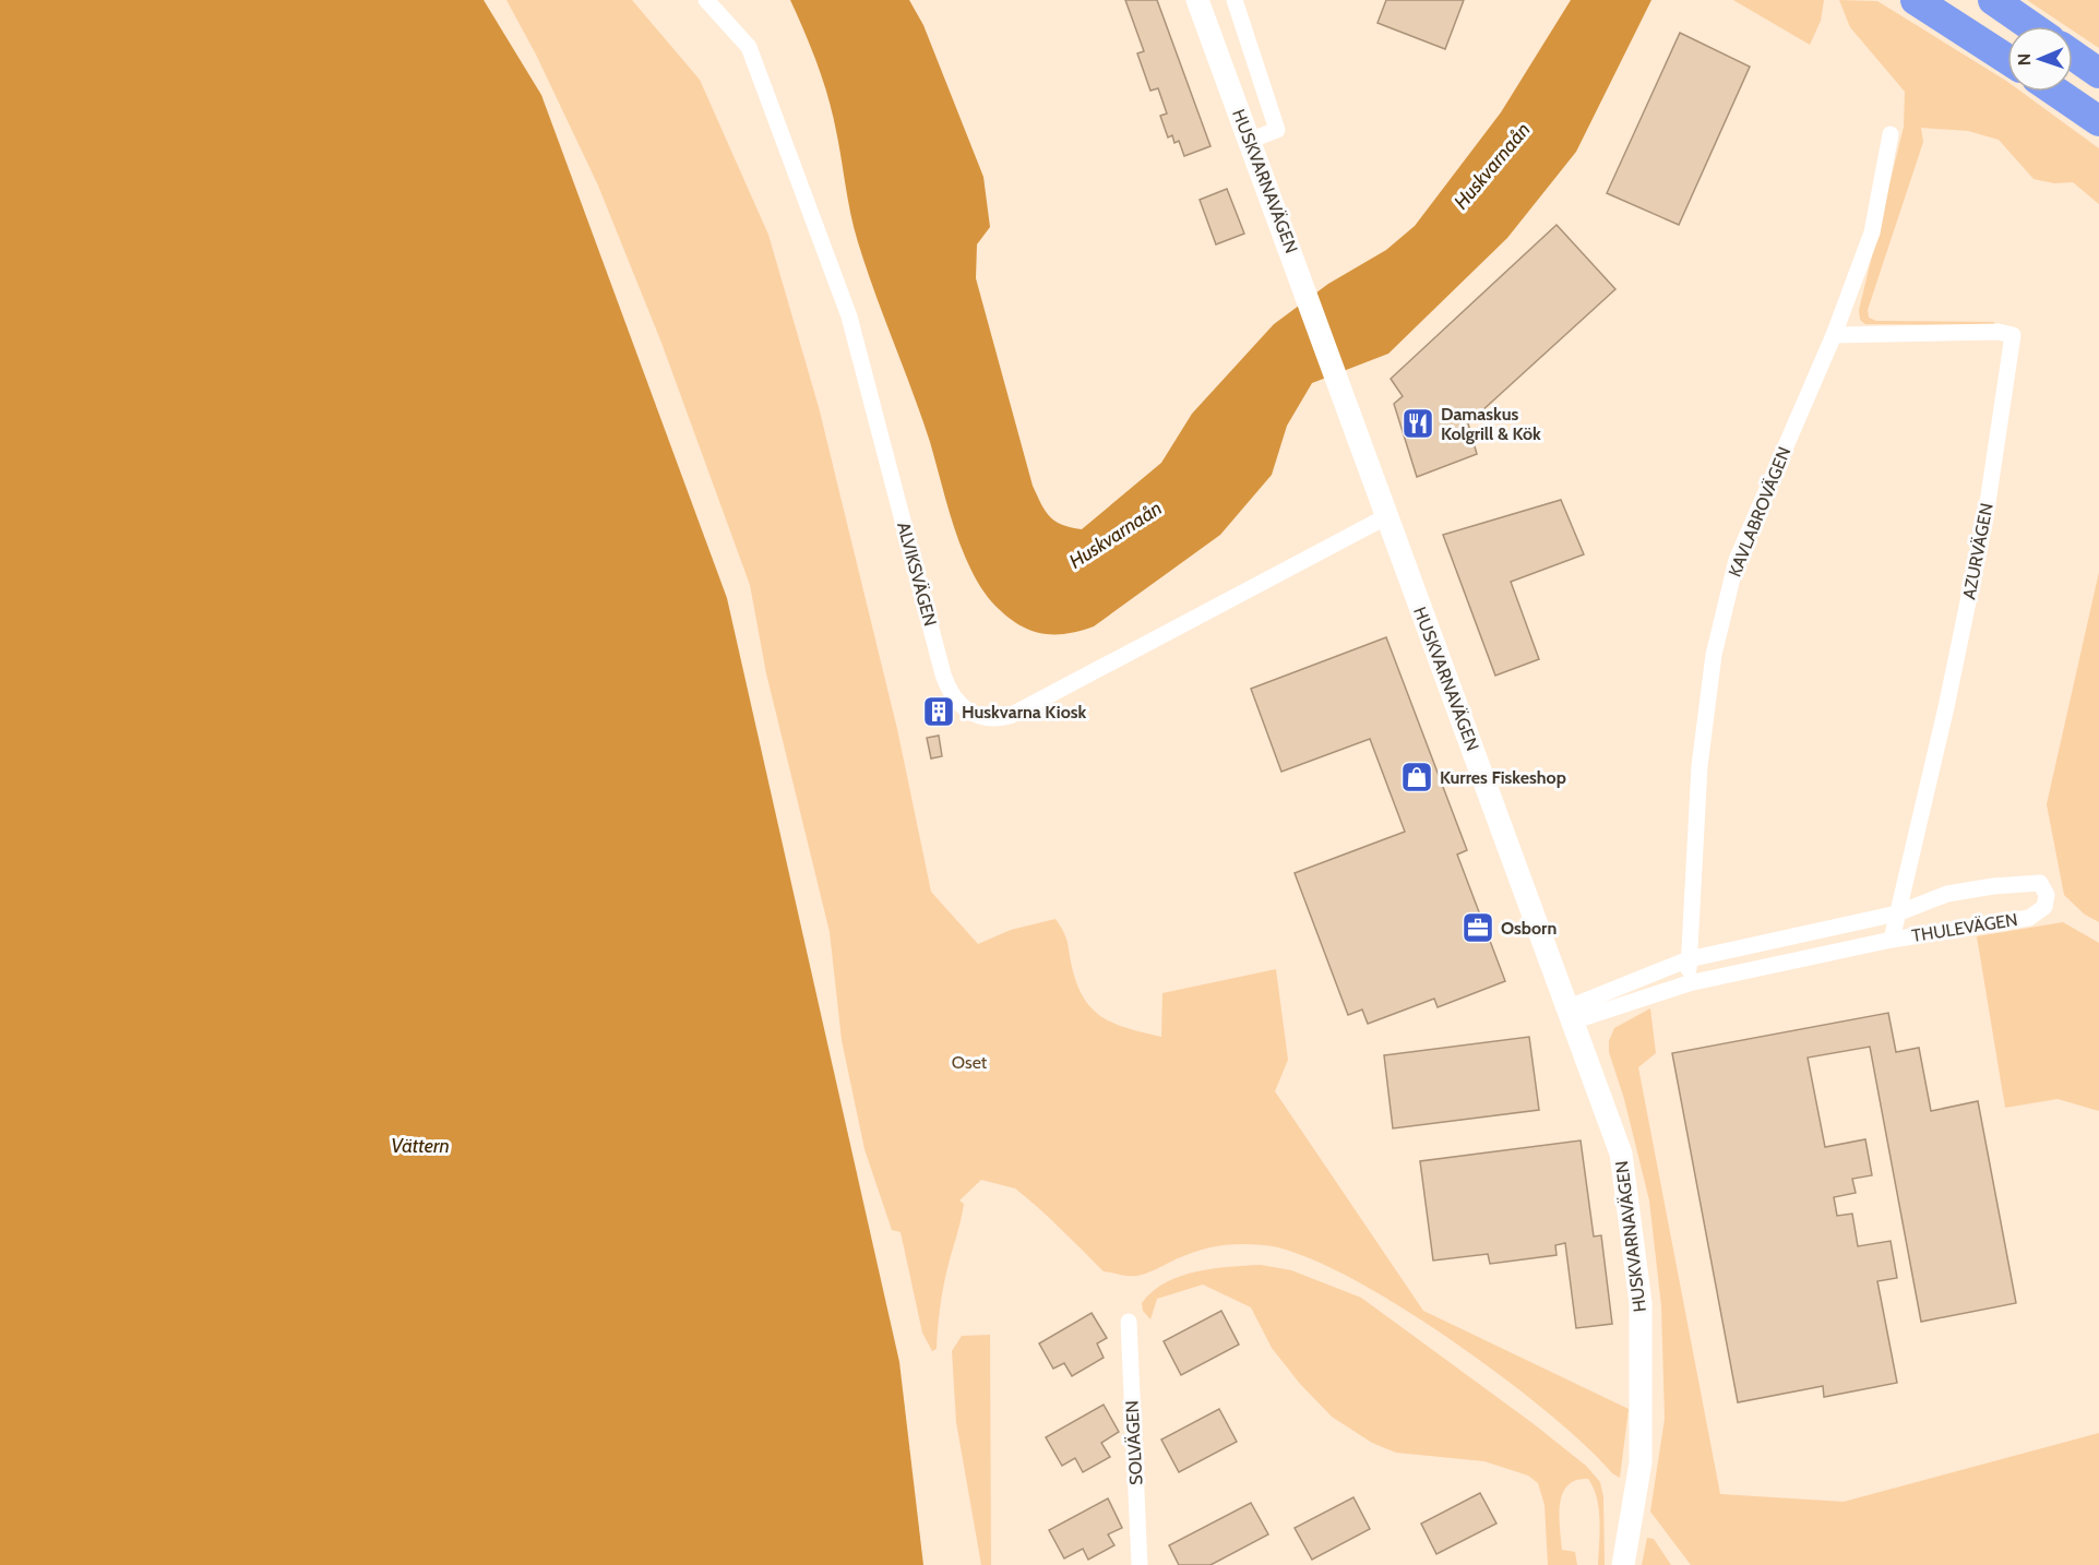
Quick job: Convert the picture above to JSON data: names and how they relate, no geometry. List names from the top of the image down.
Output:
{
  "streets": {
    "street": [
      "HUSKVARNAVÄGEN",
      "KAVLABROVÄGEN",
      "AZURVÄGEN",
      "ALVIKSVÄGEN",
      "THULEVÄGEN",
      "SOLVÄGEN"
    ]
  },
  "crossings": [
    ["HUSKVARNAVÄGEN", "ALVIKSVÄGEN"],
    ["HUSKVARNAVÄGEN", "THULEVÄGEN"],
    ["KAVLABROVÄGEN", "AZURVÄGEN"],
    ["KAVLABROVÄGEN", "THULEVÄGEN"],
    ["AZURVÄGEN", "THULEVÄGEN"]
  ],
  "water": ["Huskvarnaån", "Vättern"],
  "parks": ["Oset"],
  "places": {
    "restaurant": ["Damaskus Kolgrill & Kök"],
    "building": ["Huskvarna Kiosk"],
    "shop": ["Kurres Fiskeshop"],
    "office": ["Osborn"]
  },
  "north": "left"
}
